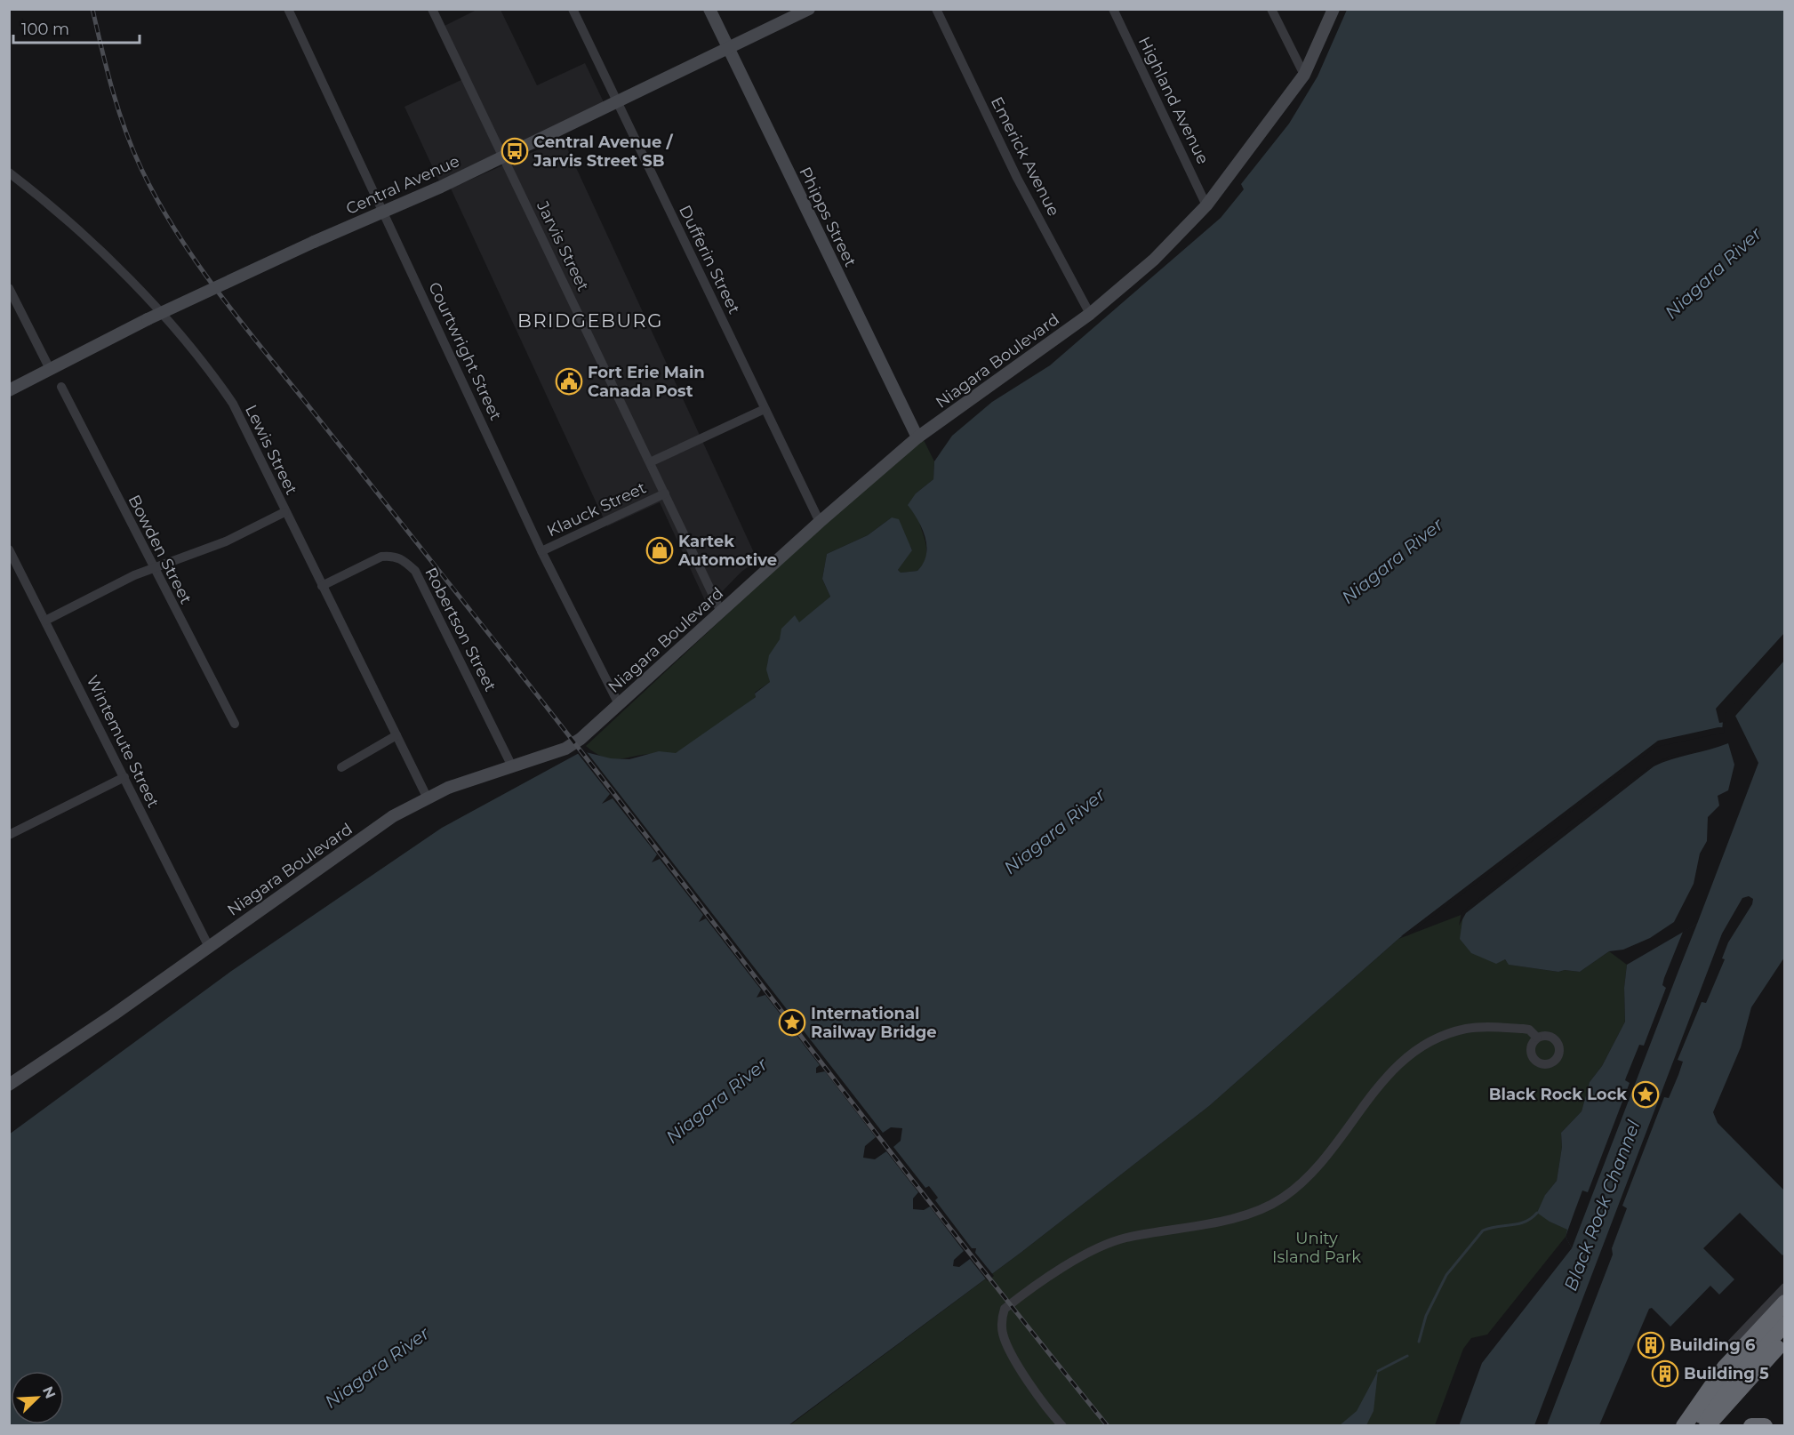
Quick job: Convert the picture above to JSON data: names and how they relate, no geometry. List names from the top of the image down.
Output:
{
  "streets": {
    "main road": ["Central Avenue", "Phipps Street", "Niagara Boulevard"],
    "street": [
      "Highland Avenue",
      "Emerick Avenue",
      "Jarvis Street",
      "Dufferin Street",
      "Courtwright Street",
      "Lewis Street",
      "Klauck Street",
      "Bowden Street",
      "Robertson Street",
      "Wintemute Street"
    ]
  },
  "crossings": [
    ["Highland Avenue", "Niagara Boulevard"],
    ["Emerick Avenue", "Niagara Boulevard"],
    ["Central Avenue", "Phipps Street"],
    ["Central Avenue", "Jarvis Street"],
    ["Central Avenue", "Dufferin Street"],
    ["Central Avenue", "Courtwright Street"],
    ["Phipps Street", "Niagara Boulevard"],
    ["Jarvis Street", "Niagara Boulevard"],
    ["Jarvis Street", "Klauck Street"],
    ["Dufferin Street", "Niagara Boulevard"],
    ["Dufferin Street", "Klauck Street"],
    ["Courtwright Street", "Niagara Boulevard"],
    ["Courtwright Street", "Klauck Street"],
    ["Niagara Boulevard", "Lewis Street"],
    ["Niagara Boulevard", "Robertson Street"],
    ["Niagara Boulevard", "Wintemute Street"],
    ["Lewis Street", "Robertson Street"]
  ],
  "districts": ["BRIDGEBURG"],
  "water": ["Niagara River", "Black Rock Channel"],
  "parks": ["Unity Island Park"],
  "places": {
    "bus stop": ["Central Avenue / Jarvis Street SB"],
    "public building": ["Fort Erie Main Canada Post"],
    "shop": ["Kartek Automotive"],
    "place": ["International Railway Bridge", "Black Rock Lock"],
    "building": ["Building 6", "Building 5"]
  },
  "scale_bar": "100 m",
  "north": "top right"
}
